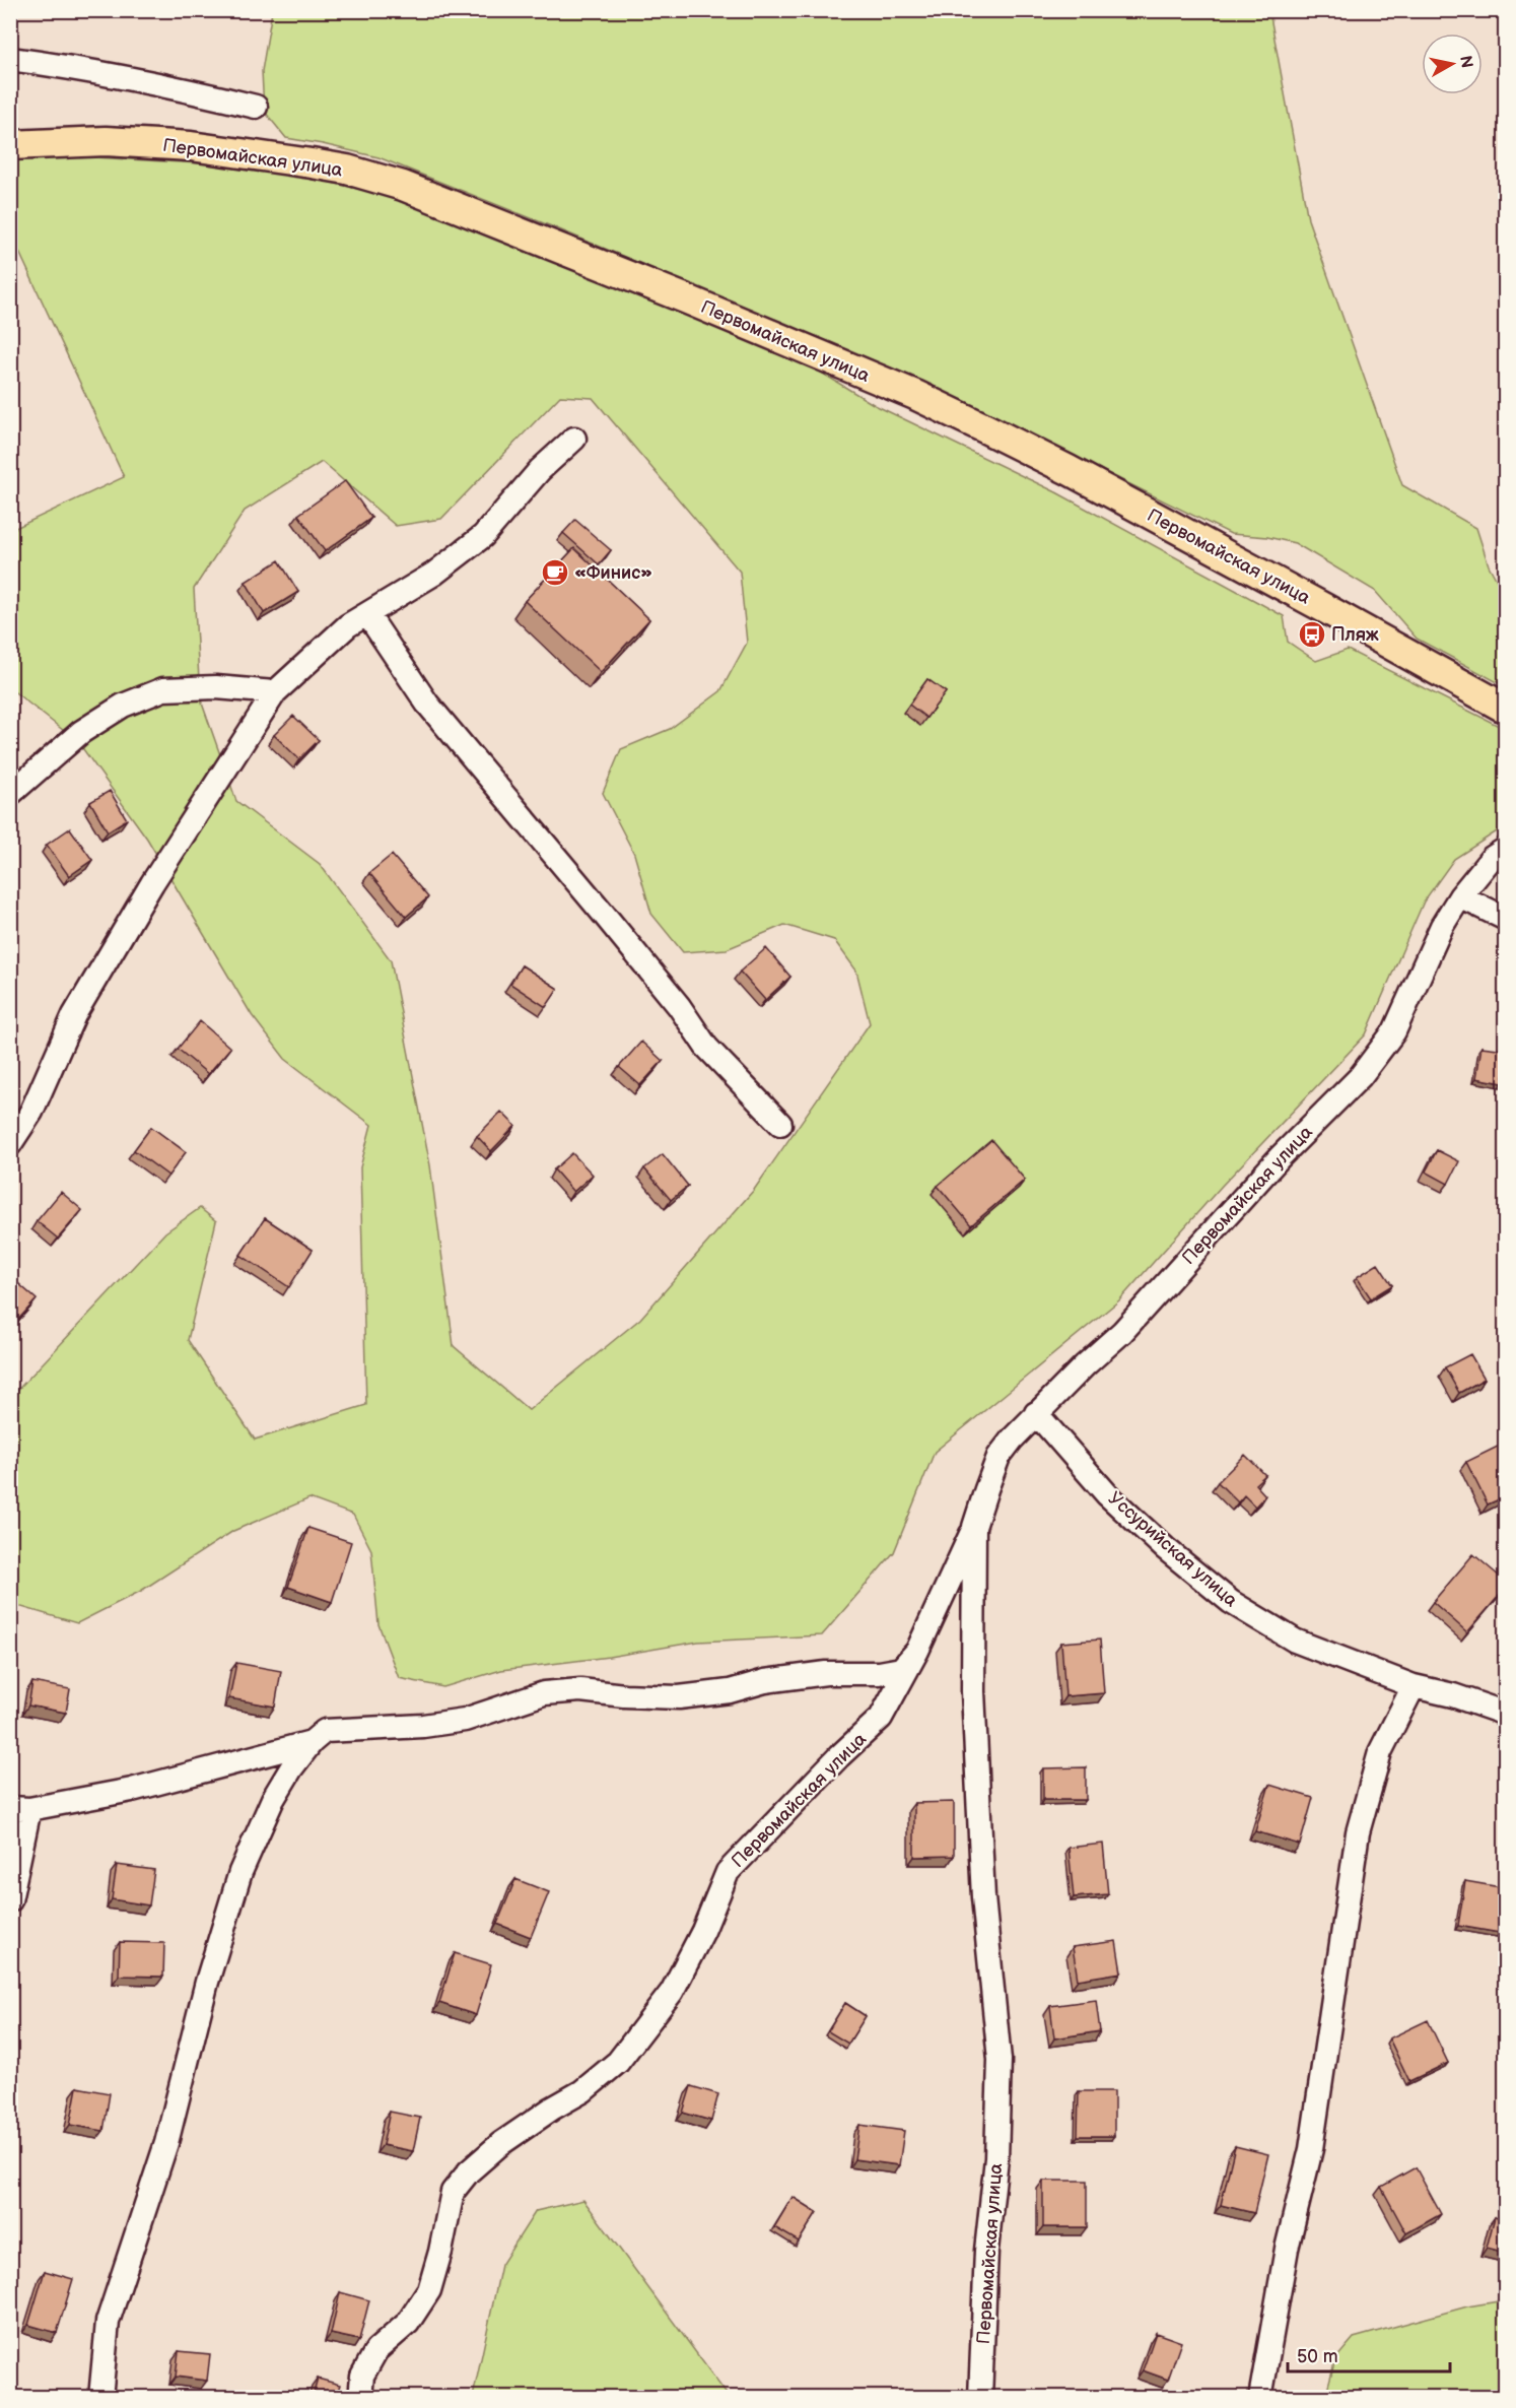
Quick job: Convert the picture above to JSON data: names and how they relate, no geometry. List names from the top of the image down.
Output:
{
  "streets": {
    "main road": ["Первомайская улица"],
    "street": ["Уссурийская улица"]
  },
  "crossings": [
    ["Первомайская улица", "Уссурийская улица"]
  ],
  "places": {
    "cafe": ["«Финис»"],
    "bus stop": ["Пляж"]
  },
  "scale_bar": "50 m",
  "north": "right"
}
